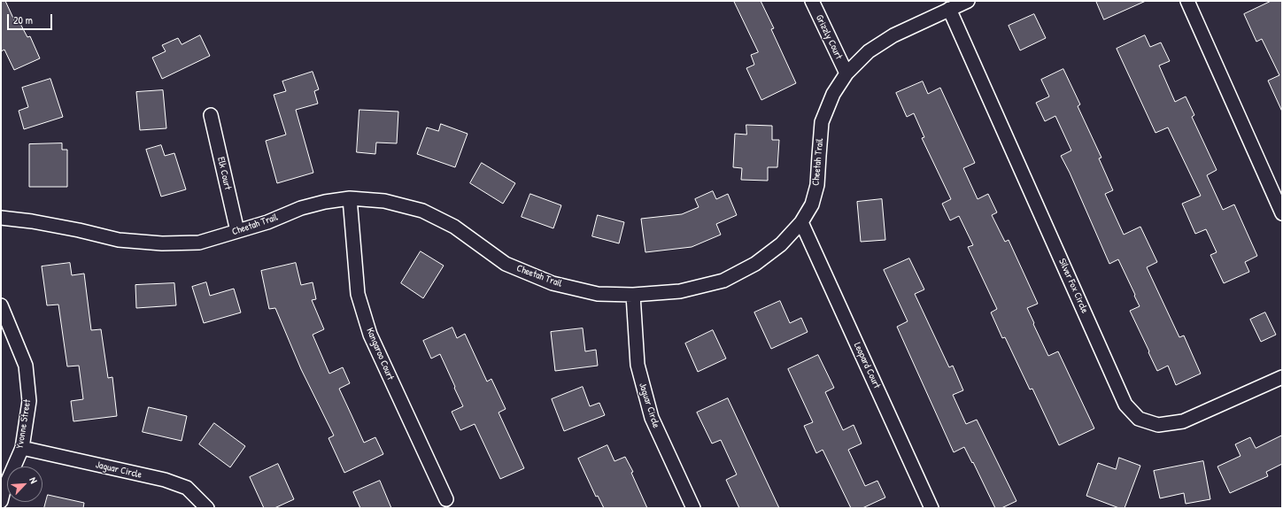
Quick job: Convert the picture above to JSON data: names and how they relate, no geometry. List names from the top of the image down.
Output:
{
  "streets": {
    "street": [
      "Grizzly Court",
      "Cheetah Trail",
      "Elk Court",
      "Silver Fox Circle",
      "Kangaroo Court",
      "Leopard Court",
      "Jaguar Circle",
      "Yvonne Street"
    ]
  },
  "crossings": [
    ["Grizzly Court", "Cheetah Trail"],
    ["Cheetah Trail", "Elk Court"],
    ["Cheetah Trail", "Silver Fox Circle"],
    ["Cheetah Trail", "Kangaroo Court"],
    ["Cheetah Trail", "Leopard Court"],
    ["Cheetah Trail", "Jaguar Circle"],
    ["Jaguar Circle", "Yvonne Street"]
  ],
  "scale_bar": "20 m",
  "north": "top right"
}
